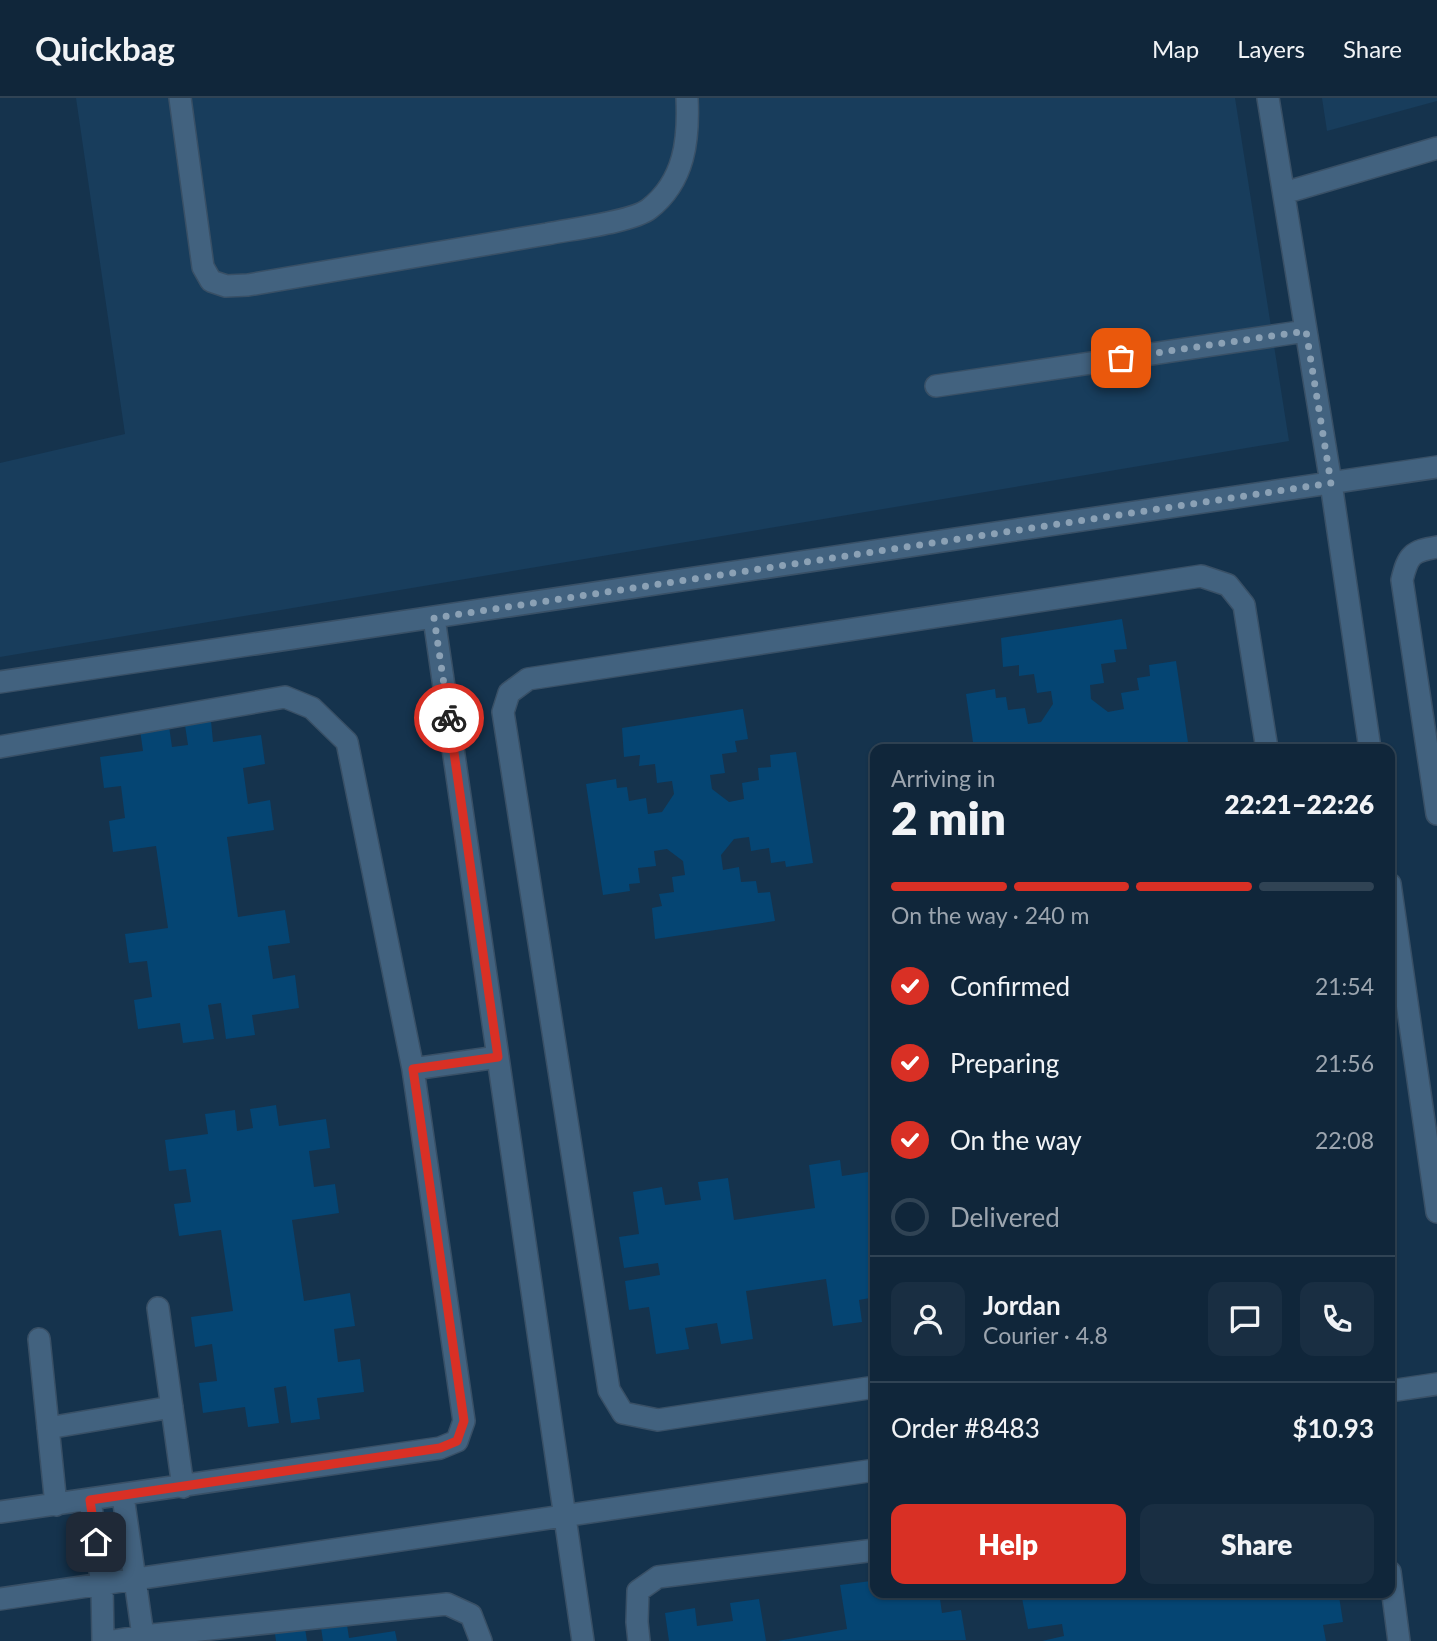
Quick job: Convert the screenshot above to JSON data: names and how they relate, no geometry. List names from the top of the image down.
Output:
{
  "page": {
    "header": "Quickbag",
    "nav": ["Map", "Layers", "Share"],
    "heading": ["2 min", "Arriving in", "22:21–22:26"],
    "panel": [
      "Jordan",
      "Courier · 4.8",
      "Order #8483",
      "$10.93"
    ],
    "bar": "On the way · 240 m",
    "list": [
      ["Confirmed", "21:54"],
      ["Preparing", "21:56"],
      ["On the way", "22:08"],
      "Delivered"
    ],
    "buttons": ["Help", "Share"]
  }
}
